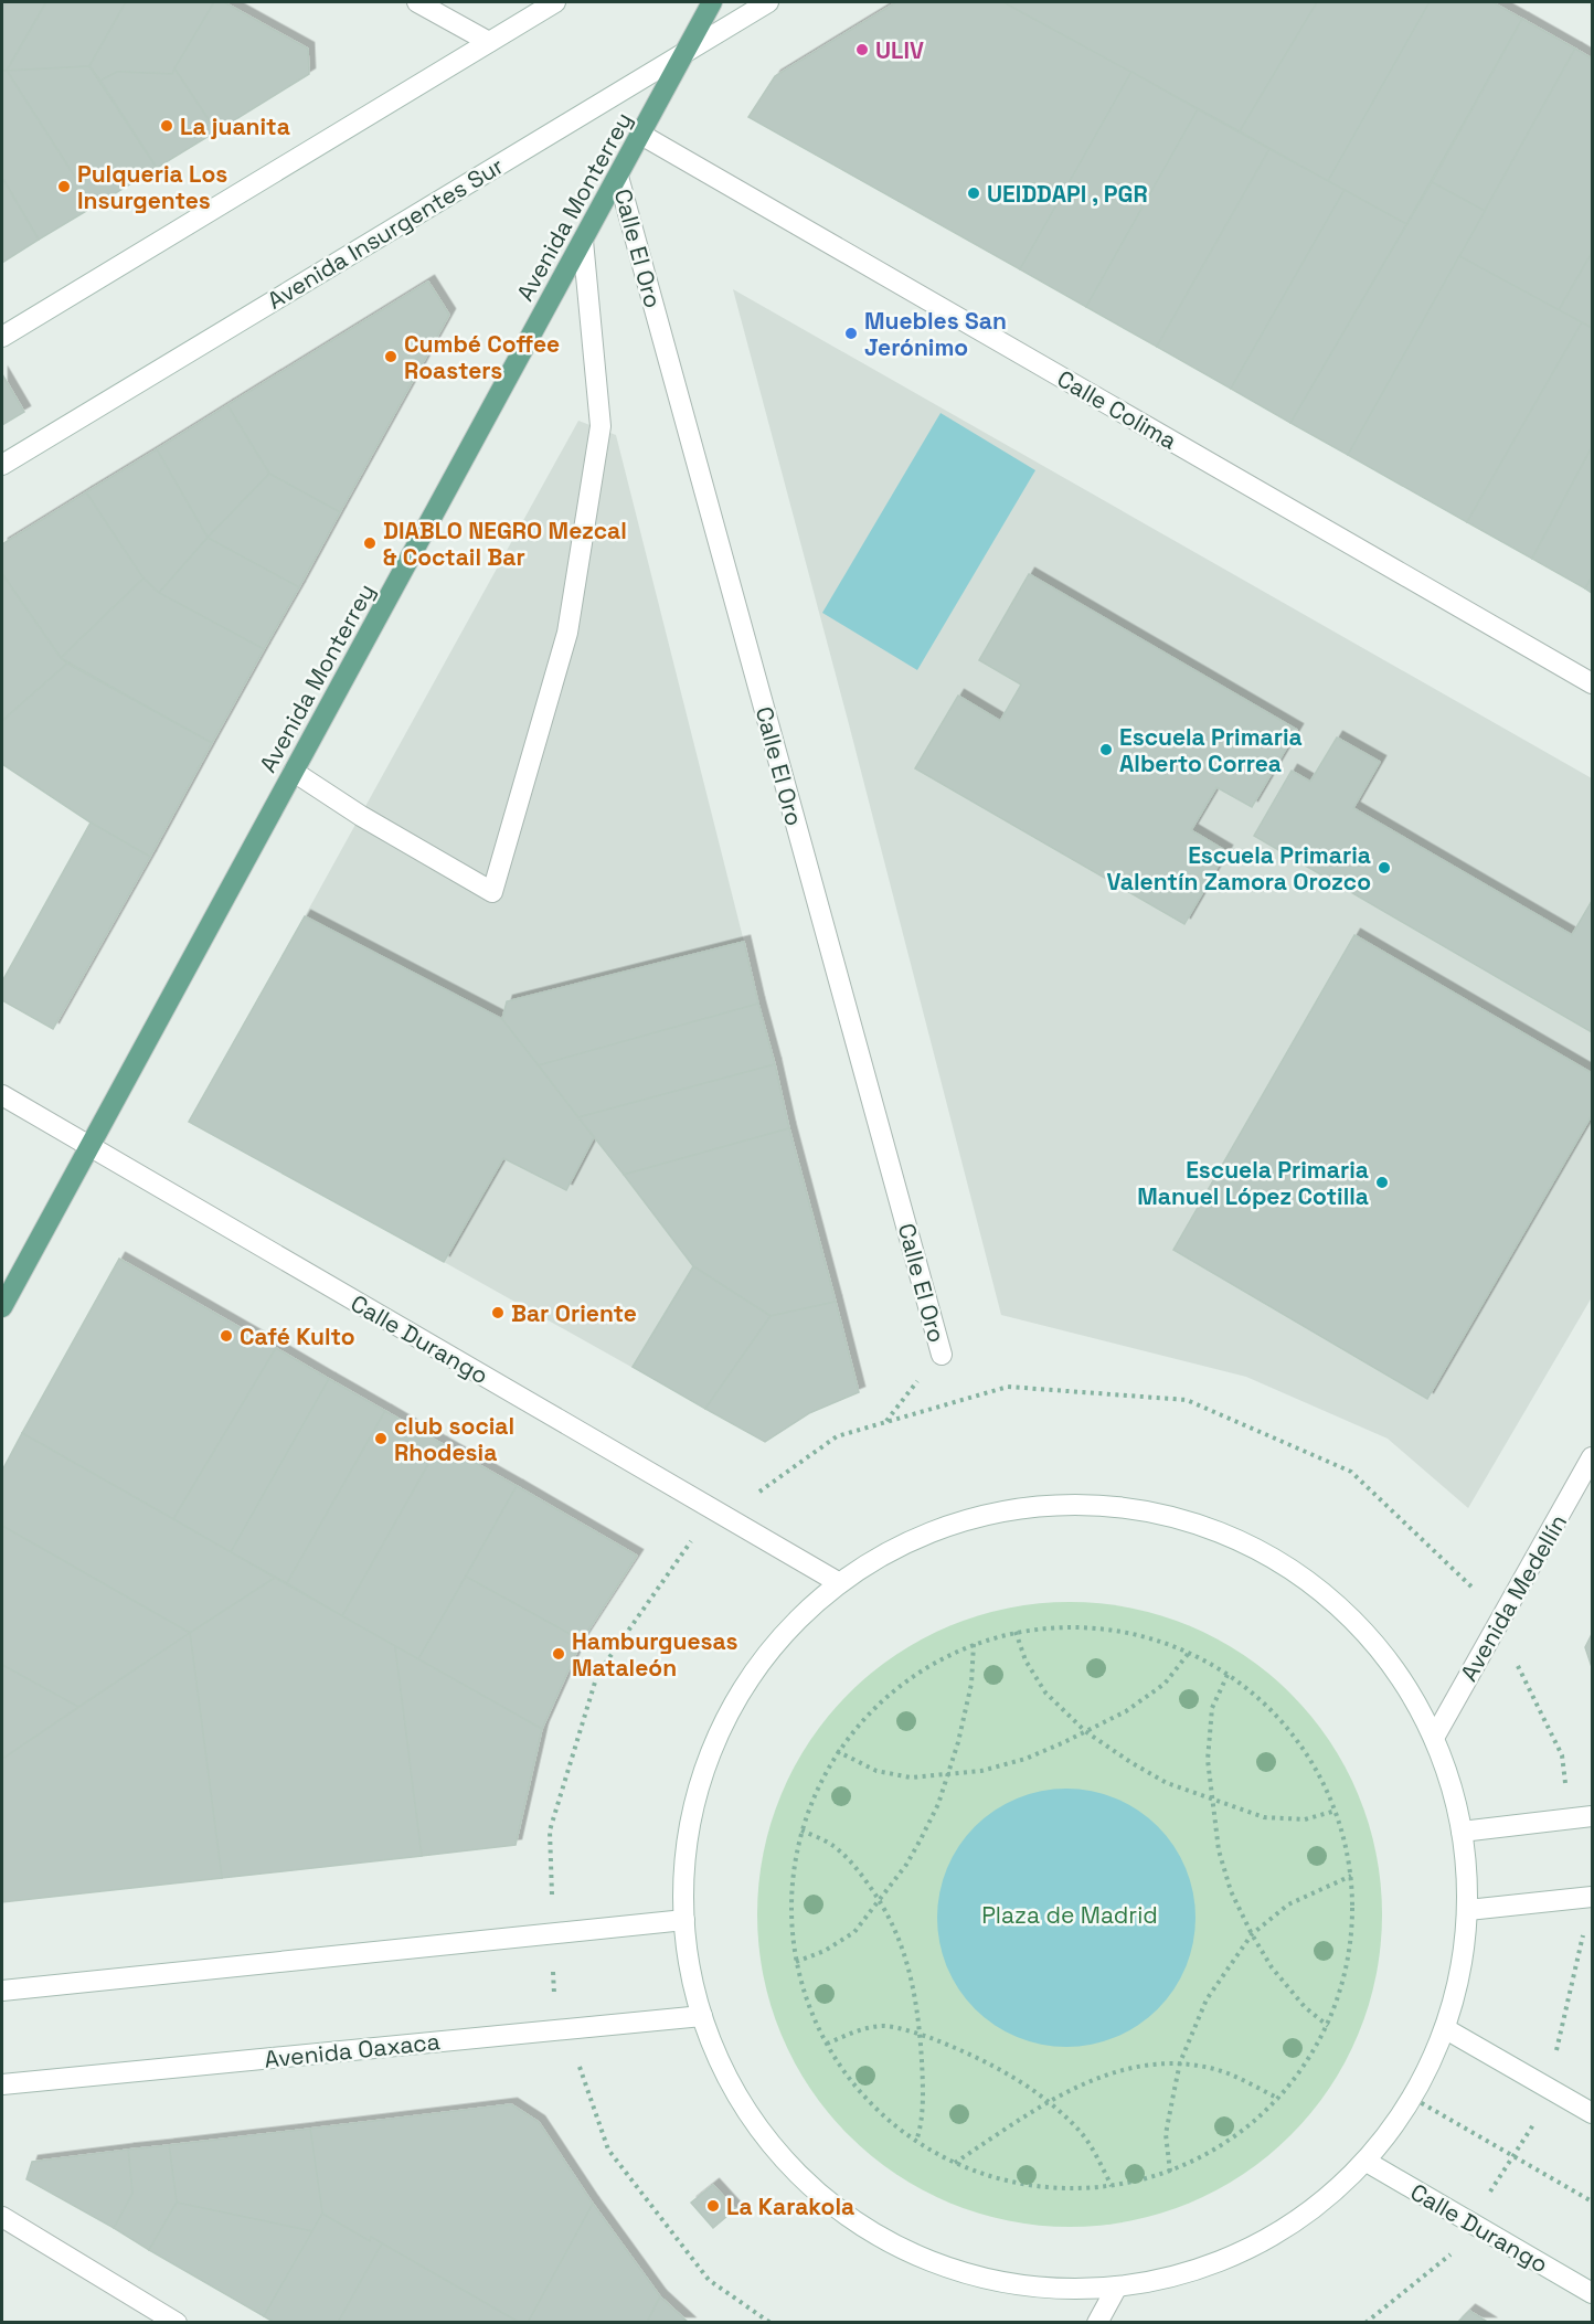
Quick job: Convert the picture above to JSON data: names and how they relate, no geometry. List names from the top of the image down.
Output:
{
  "streets": {
    "main road": [
      "Avenida Monterrey",
      "Avenida Insurgentes Sur",
      "Calle El Oro",
      "Calle Colima",
      "Calle Durango",
      "Avenida Medellín",
      "Avenida Oaxaca"
    ]
  },
  "crossings": [
    ["Avenida Monterrey", "Avenida Insurgentes Sur"],
    ["Avenida Monterrey", "Calle El Oro"],
    ["Avenida Monterrey", "Calle Colima"],
    ["Avenida Monterrey", "Calle Durango"]
  ],
  "parks": ["Plaza de Madrid"],
  "places": [
    "ULIV",
    "La juanita",
    "Pulqueria Los Insurgentes",
    "UEIDDAPI , PGR",
    "Muebles San Jerónimo",
    "Cumbé Coffee Roasters",
    "DIABLO NEGRO Mezcal & Coctail Bar",
    "Escuela Primaria Alberto Correa",
    "Escuela Primaria Valentín Zamora Orozco",
    "Escuela Primaria Manuel López Cotilla",
    "Bar Oriente",
    "Café Kulto",
    "club social Rhodesia",
    "Hamburguesas Mataleón",
    "La Karakola"
  ]
}
